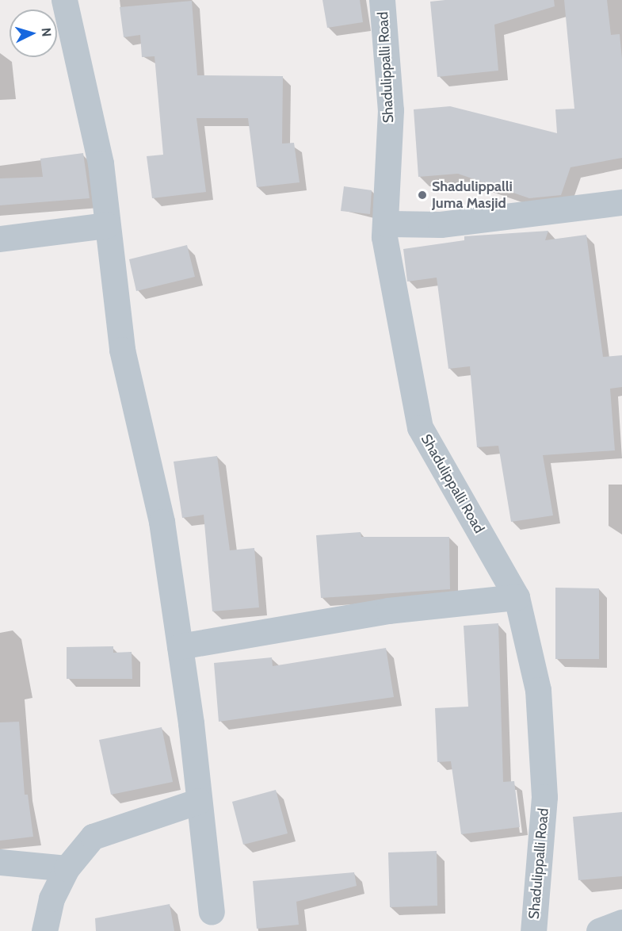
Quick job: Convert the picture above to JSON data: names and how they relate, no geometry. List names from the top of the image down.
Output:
{
  "streets": {
    "street": ["Shadulippalli Road"]
  },
  "places": ["Shadulippalli Juma Masjid"],
  "north": "right"
}
